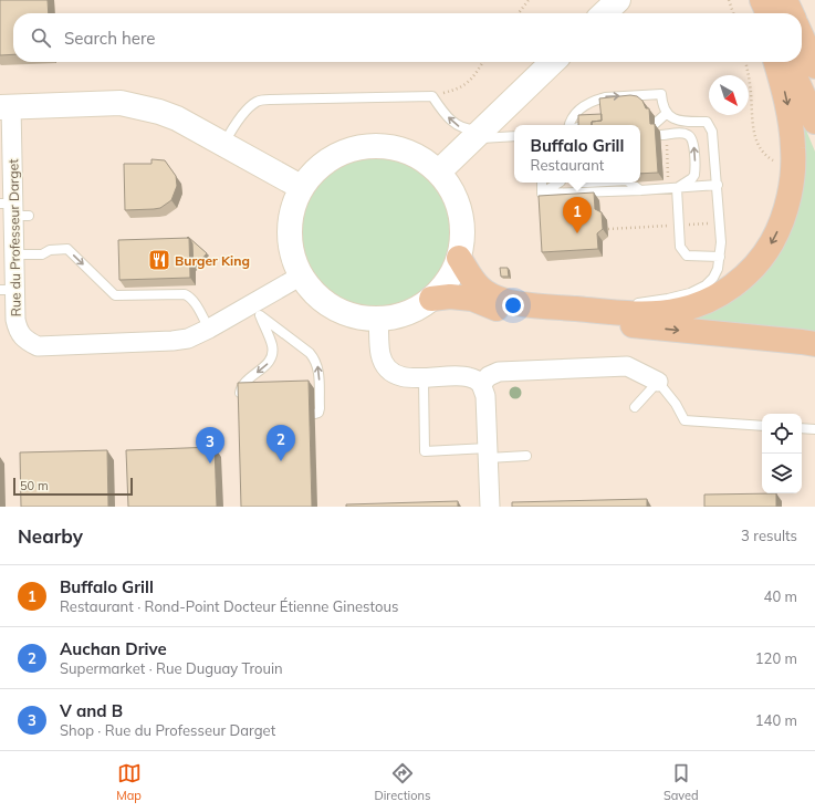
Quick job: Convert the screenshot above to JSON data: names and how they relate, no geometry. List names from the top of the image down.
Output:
{
  "streets": {
    "street": ["Rue du Professeur Darget"]
  },
  "places": {
    "restaurant": ["Burger King"]
  },
  "scale_bar": "50 m",
  "north": "bottom right",
  "page": {
    "search": "Search here",
    "popup": ["Buffalo Grill", "Restaurant"],
    "pins": ["1", "2", "3"],
    "scale": "50 m",
    "heading": ["Nearby", "3 results"],
    "list": [
      {
        "mark": "1",
        "name": "Buffalo Grill",
        "note": "Restaurant · Rond-Point Docteur Étienne Ginestous",
        "value": "40 m"
      },
      {
        "mark": "2",
        "name": "Auchan Drive",
        "note": "Supermarket · Rue Duguay Trouin",
        "value": "120 m"
      },
      {
        "mark": "3",
        "name": "V and B",
        "note": "Shop · Rue du Professeur Darget",
        "value": "140 m"
      }
    ],
    "nav": ["Map", "Directions", "Saved"]
  }
}
